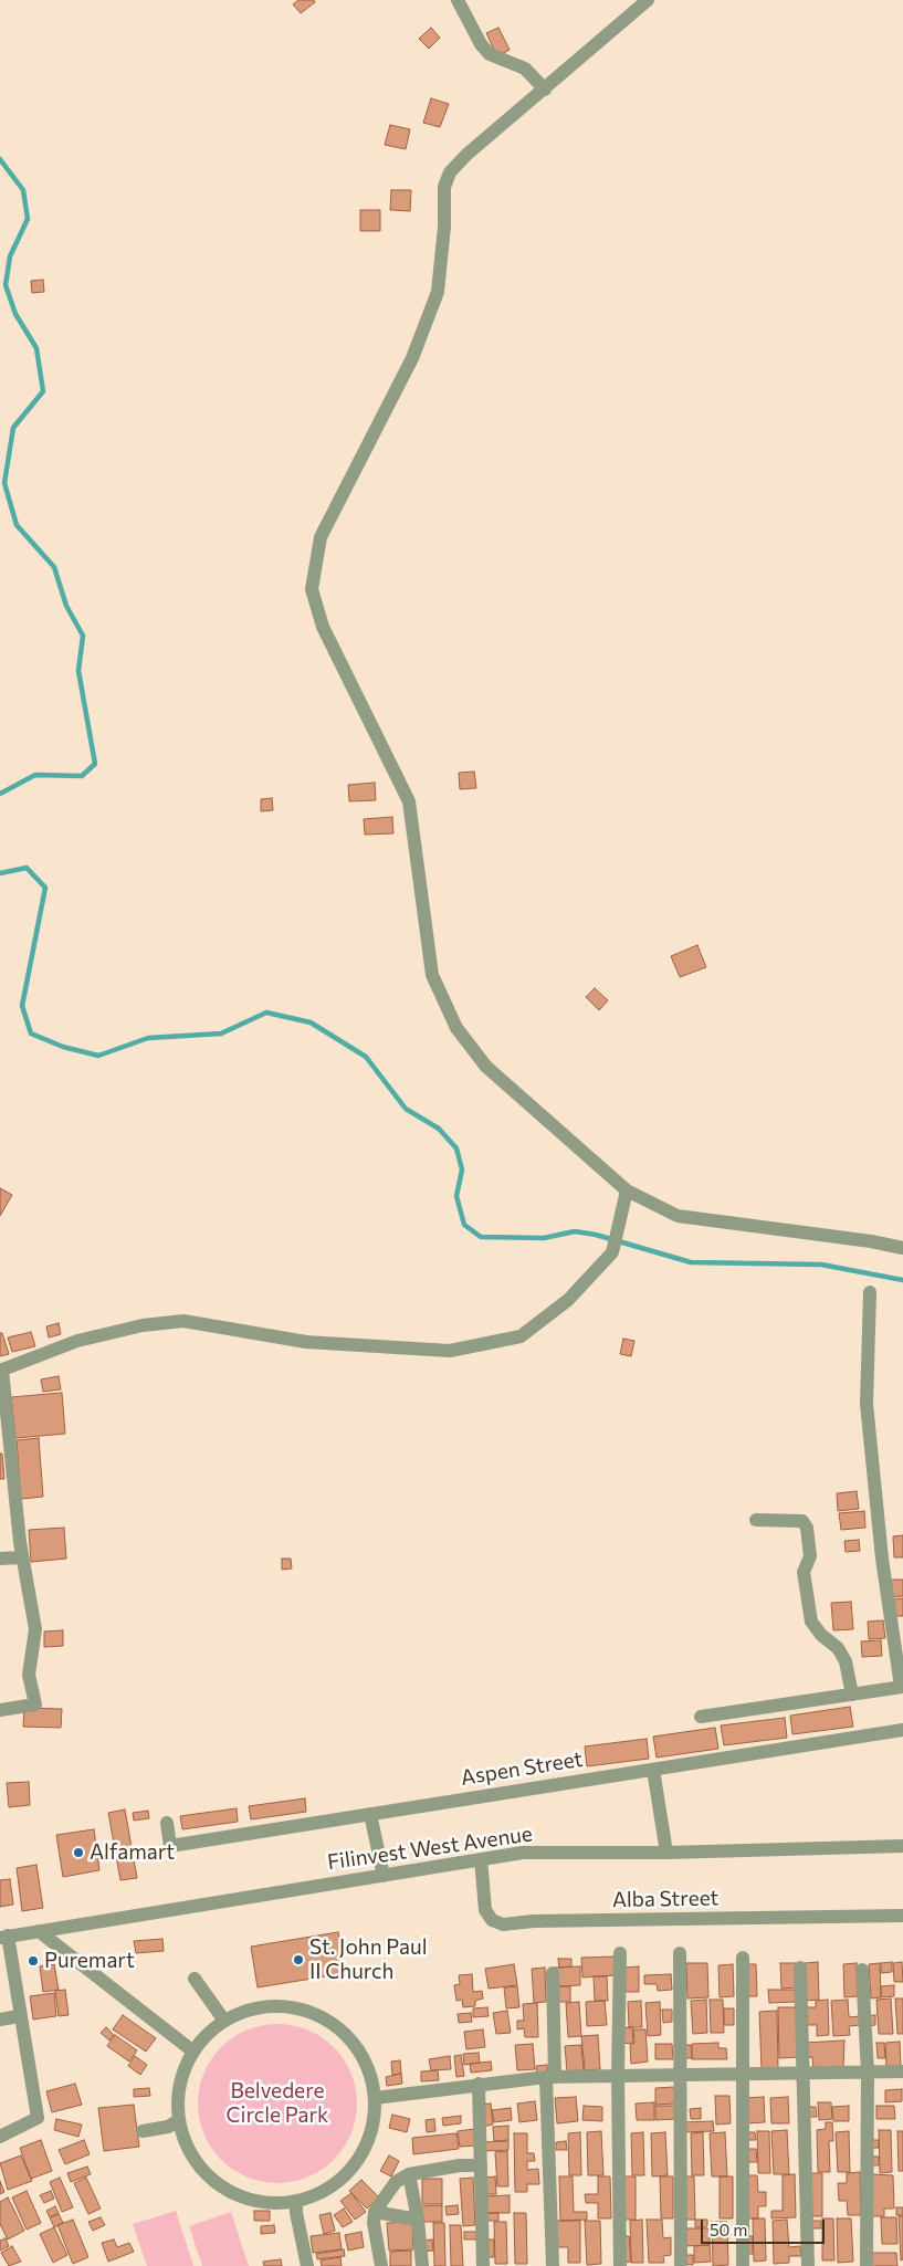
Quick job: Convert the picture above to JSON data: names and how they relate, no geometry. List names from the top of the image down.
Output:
{
  "streets": {
    "street": ["Aspen Street", "Filinvest West Avenue", "Alba Street"]
  },
  "crossings": [
    ["Filinvest West Avenue", "Alba Street"]
  ],
  "parks": ["Belvedere Circle Park"],
  "places": ["Alfamart", "St. John Paul II Church", "Puremart"],
  "scale_bar": "50 m"
}
